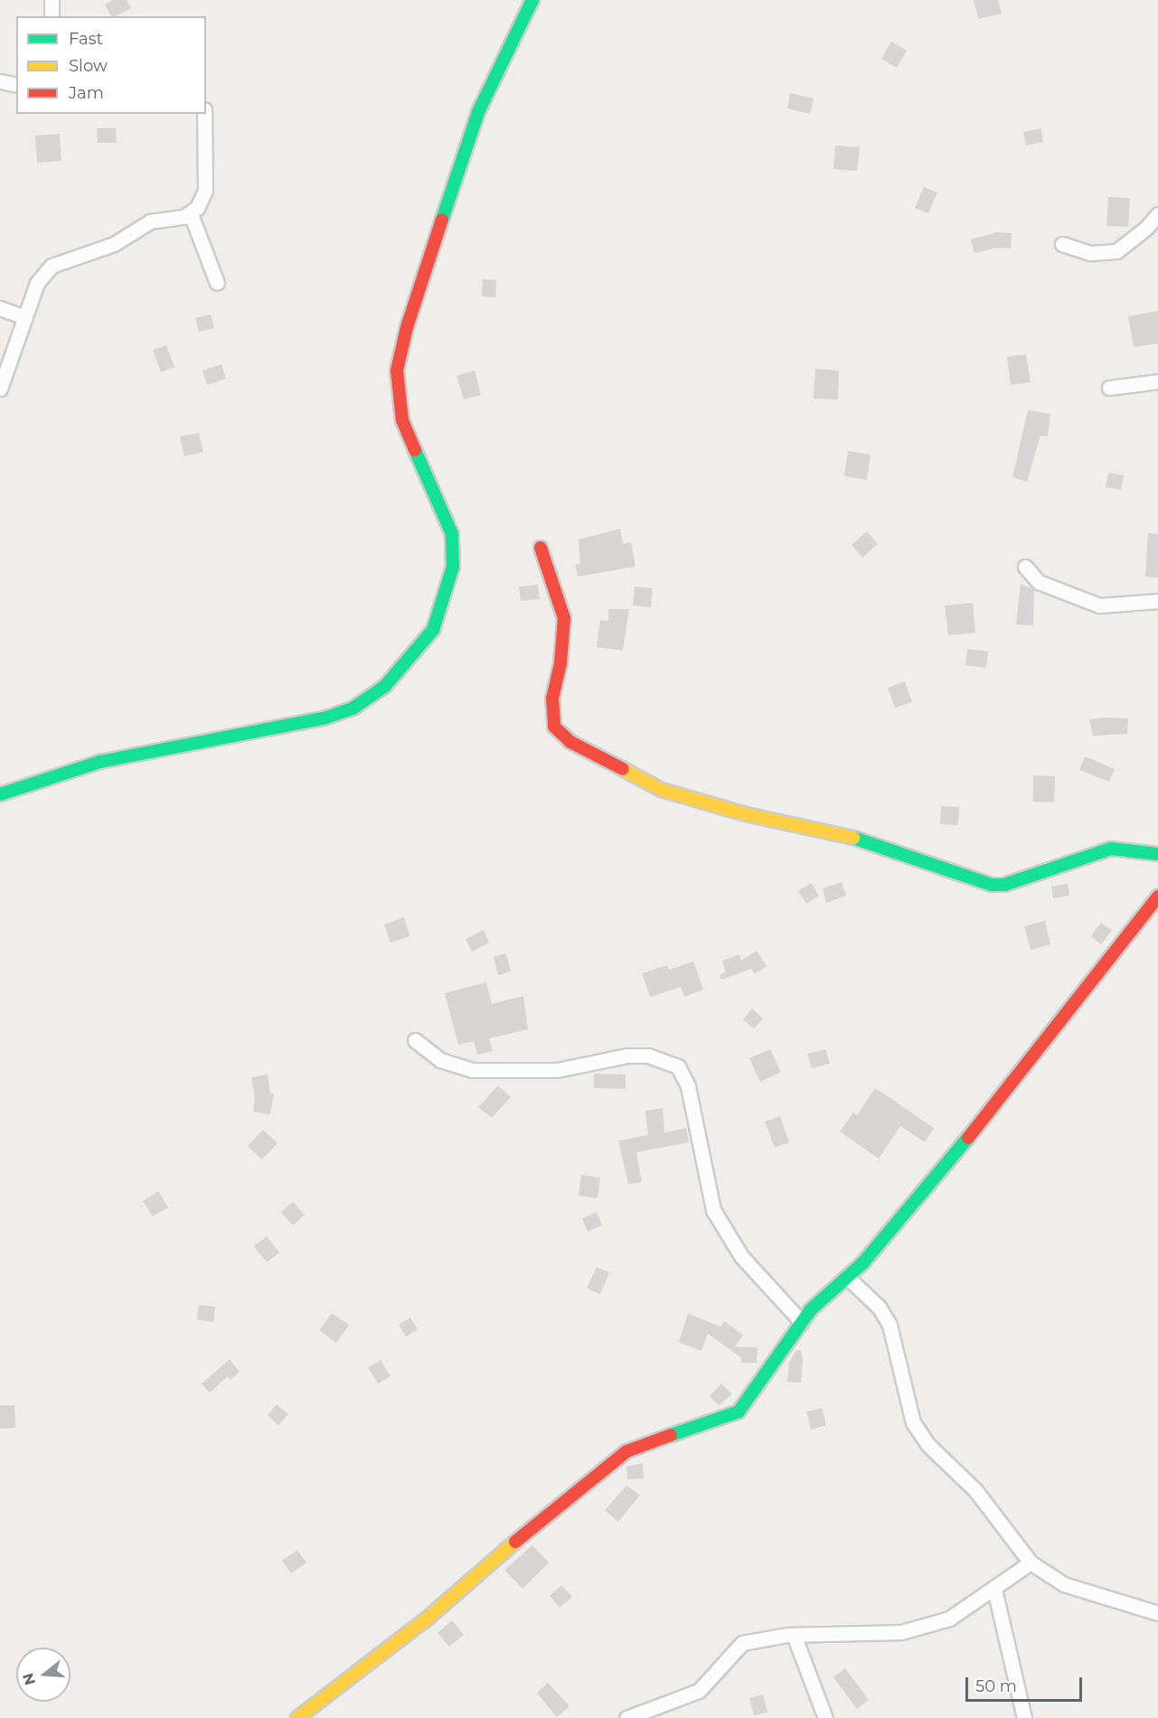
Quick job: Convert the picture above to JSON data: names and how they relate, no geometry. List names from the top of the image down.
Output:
{
  "legend": ["Fast", "Slow", "Jam"],
  "scale_bar": "50 m",
  "north": "left"
}
